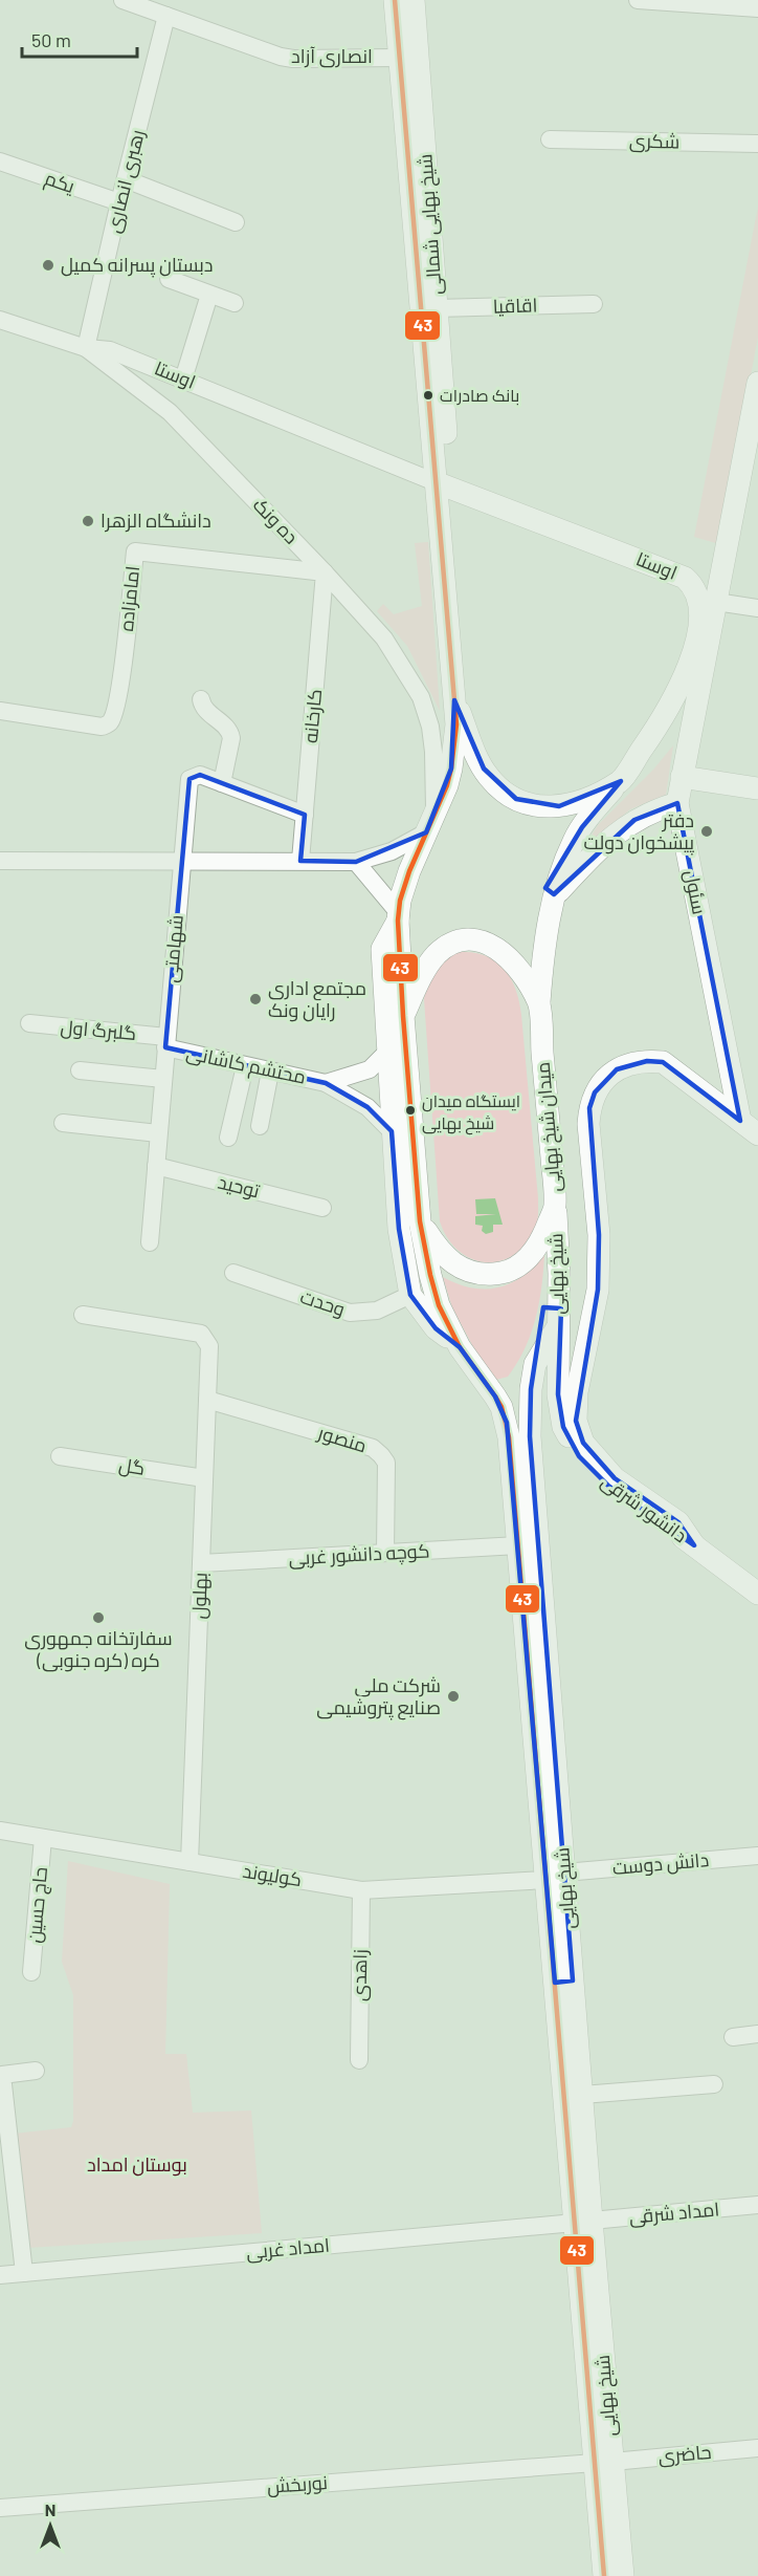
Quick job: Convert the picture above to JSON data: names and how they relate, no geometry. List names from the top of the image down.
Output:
{
  "streets": {
    "main road": [
      "شیخ بهایی شمالی",
      "اوستا",
      "سئول",
      "میدان شیخ بهایی",
      "شیخ بهایی",
      "دانشور شرقی"
    ],
    "street": [
      "انصاری آزاد",
      "شکری",
      "رهبری انصاری",
      "یکم",
      "اقاقیا",
      "ده ونک",
      "امامزاده",
      "کارخانه",
      "شهامتی",
      "گلبرگ اول",
      "محتشم کاشانی",
      "توحید",
      "وحدت",
      "منصور",
      "گل",
      "کوچه دانشور غربی",
      "بهلول",
      "دانش دوست",
      "کولیوند",
      "حاج حسین",
      "زاهدی",
      "امداد شرقی",
      "امداد غربی",
      "حاضری",
      "نوربخش"
    ]
  },
  "crossings": [
    ["انصاری آزاد", "رهبری انصاری"],
    ["انصاری آزاد", "شیخ بهایی شمالی"],
    ["رهبری انصاری", "یکم"],
    ["رهبری انصاری", "اوستا"],
    ["رهبری انصاری", "ده ونک"],
    ["شیخ بهایی شمالی", "اقاقیا"],
    ["شیخ بهایی شمالی", "اوستا"],
    ["اوستا", "ده ونک"],
    ["اوستا", "سئول"],
    ["ده ونک", "امامزاده"],
    ["ده ونک", "کارخانه"],
    ["امامزاده", "کارخانه"],
    ["کارخانه", "شهامتی"],
    ["سئول", "میدان شیخ بهایی"],
    ["شهامتی", "گلبرگ اول"],
    ["شهامتی", "محتشم کاشانی"],
    ["شهامتی", "توحید"],
    ["گلبرگ اول", "محتشم کاشانی"],
    ["میدان شیخ بهایی", "شیخ بهایی"],
    ["شیخ بهایی", "دانشور شرقی"],
    ["شیخ بهایی", "کوچه دانشور غربی"],
    ["شیخ بهایی", "دانش دوست"],
    ["شیخ بهایی", "کولیوند"],
    ["شیخ بهایی", "امداد شرقی"],
    ["شیخ بهایی", "امداد غربی"],
    ["شیخ بهایی", "حاضری"],
    ["شیخ بهایی", "نوربخش"],
    ["منصور", "کوچه دانشور غربی"],
    ["منصور", "بهلول"],
    ["گل", "بهلول"],
    ["کوچه دانشور غربی", "بهلول"],
    ["بهلول", "کولیوند"],
    ["دانش دوست", "کولیوند"],
    ["کولیوند", "حاج حسین"],
    ["کولیوند", "زاهدی"],
    ["امداد شرقی", "امداد غربی"],
    ["حاضری", "نوربخش"]
  ],
  "parks": ["بوستان امداد"],
  "places": [
    "دبستان پسرانه كميل",
    "بانک صادرات",
    "دانشگاه الزهرا",
    "دفتر پیشخوان دولت",
    "مجتمع اداری رایان ونک",
    "ایستگاه میدان شیخ بهایی",
    "سفارتخانه جمهوری کره (کره جنوبی)",
    "شرکت ملی صنایع پتروشیمی"
  ],
  "lines": ["transit line 43"],
  "scale_bar": "50 m",
  "north": "top"
}
